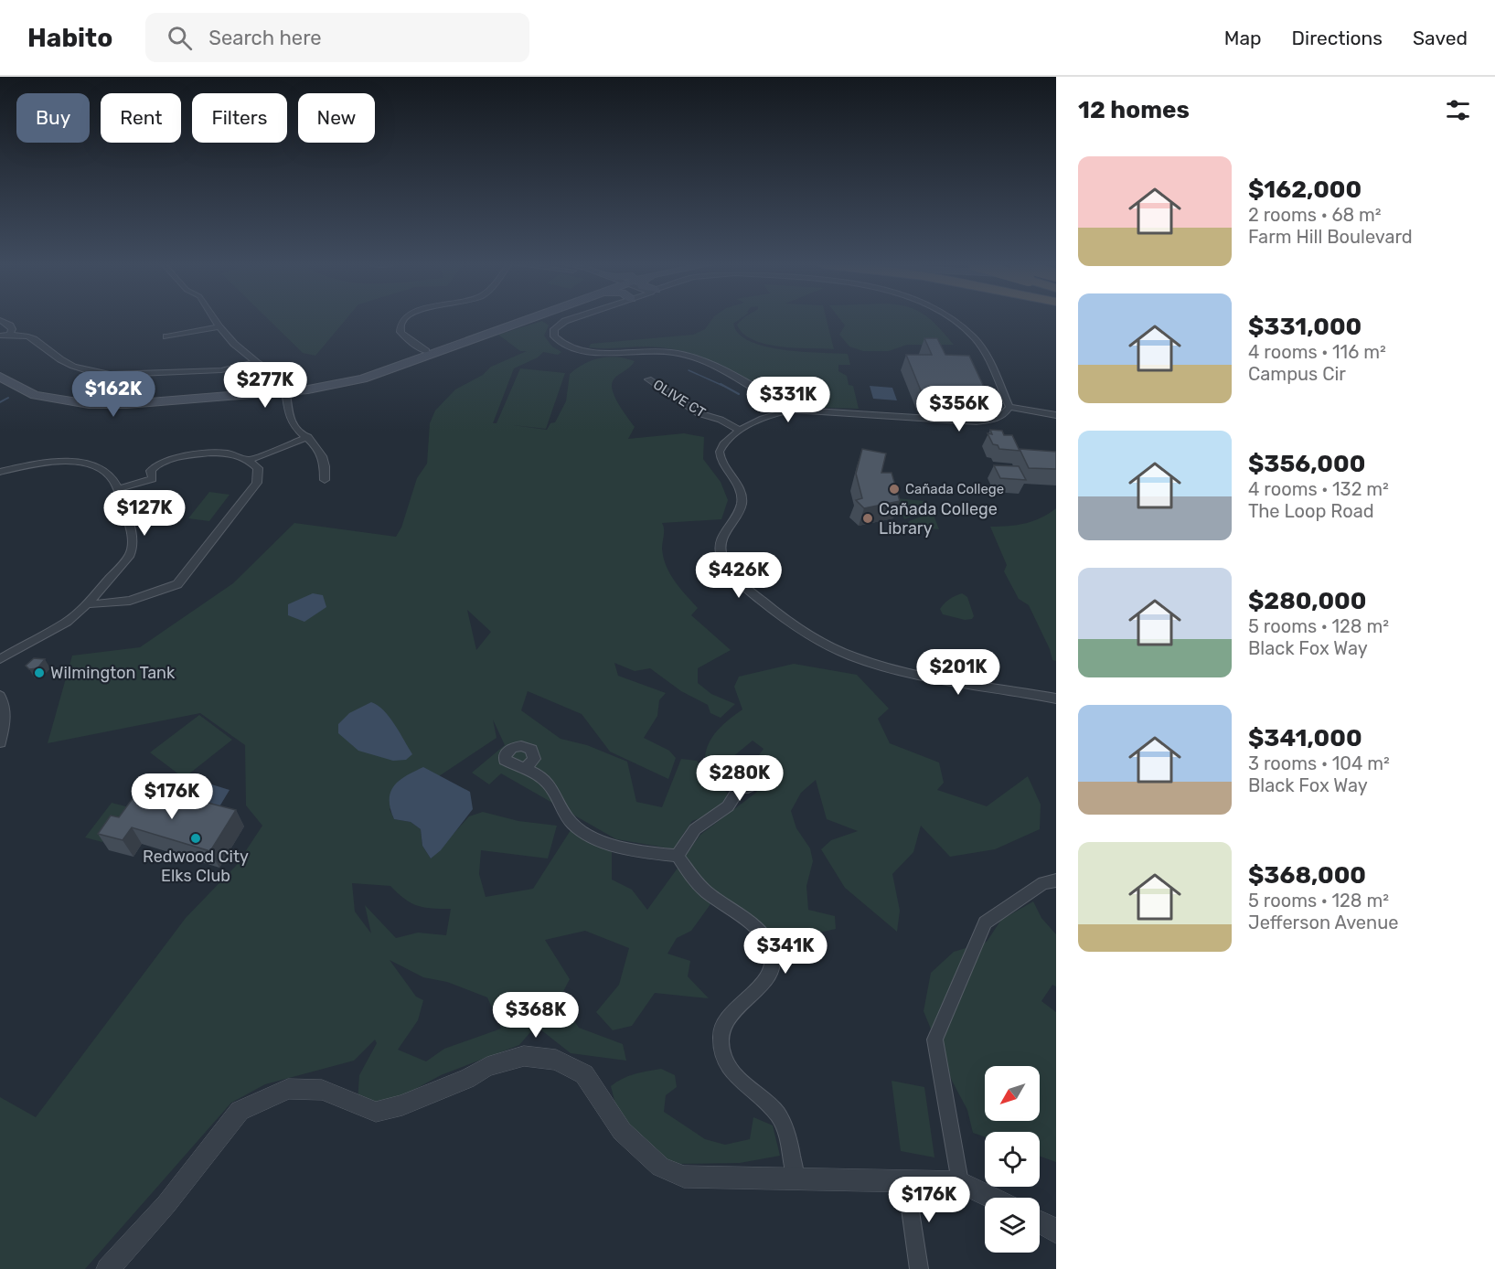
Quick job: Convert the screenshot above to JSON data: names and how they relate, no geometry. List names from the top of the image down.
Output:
{
  "streets": {
    "street": ["OLIVE CT"]
  },
  "places": [
    "Cañada College",
    "Cañada College Library",
    "Wilmington Tank",
    "Redwood City Elks Club"
  ],
  "north": "bottom left",
  "page": {
    "header": "Habito",
    "search": "Search here",
    "nav": ["Map", "Directions", "Saved"],
    "heading": "12 homes",
    "chip": [
      "Buy",
      "Rent",
      "Filters",
      "New"
    ],
    "list": [
      {
        "name": "$162,000",
        "note": "2 rooms · 68 m² · Farm Hill Boulevard"
      },
      {
        "name": "$331,000",
        "note": "4 rooms · 116 m² · Campus Cir"
      },
      {
        "name": "$356,000",
        "note": "4 rooms · 132 m² · The Loop Road"
      },
      {
        "name": "$280,000",
        "note": "5 rooms · 128 m² · Black Fox Way"
      },
      {
        "name": "$341,000",
        "note": "3 rooms · 104 m² · Black Fox Way"
      },
      {
        "name": "$368,000",
        "note": "5 rooms · 128 m² · Jefferson Avenue"
      }
    ],
    "price": [
      "$277K",
      "$162K",
      "$331K",
      "$356K",
      "$127K",
      "$426K",
      "$201K",
      "$280K",
      "$176K",
      "$341K",
      "$368K",
      "$176K"
    ]
  }
}
